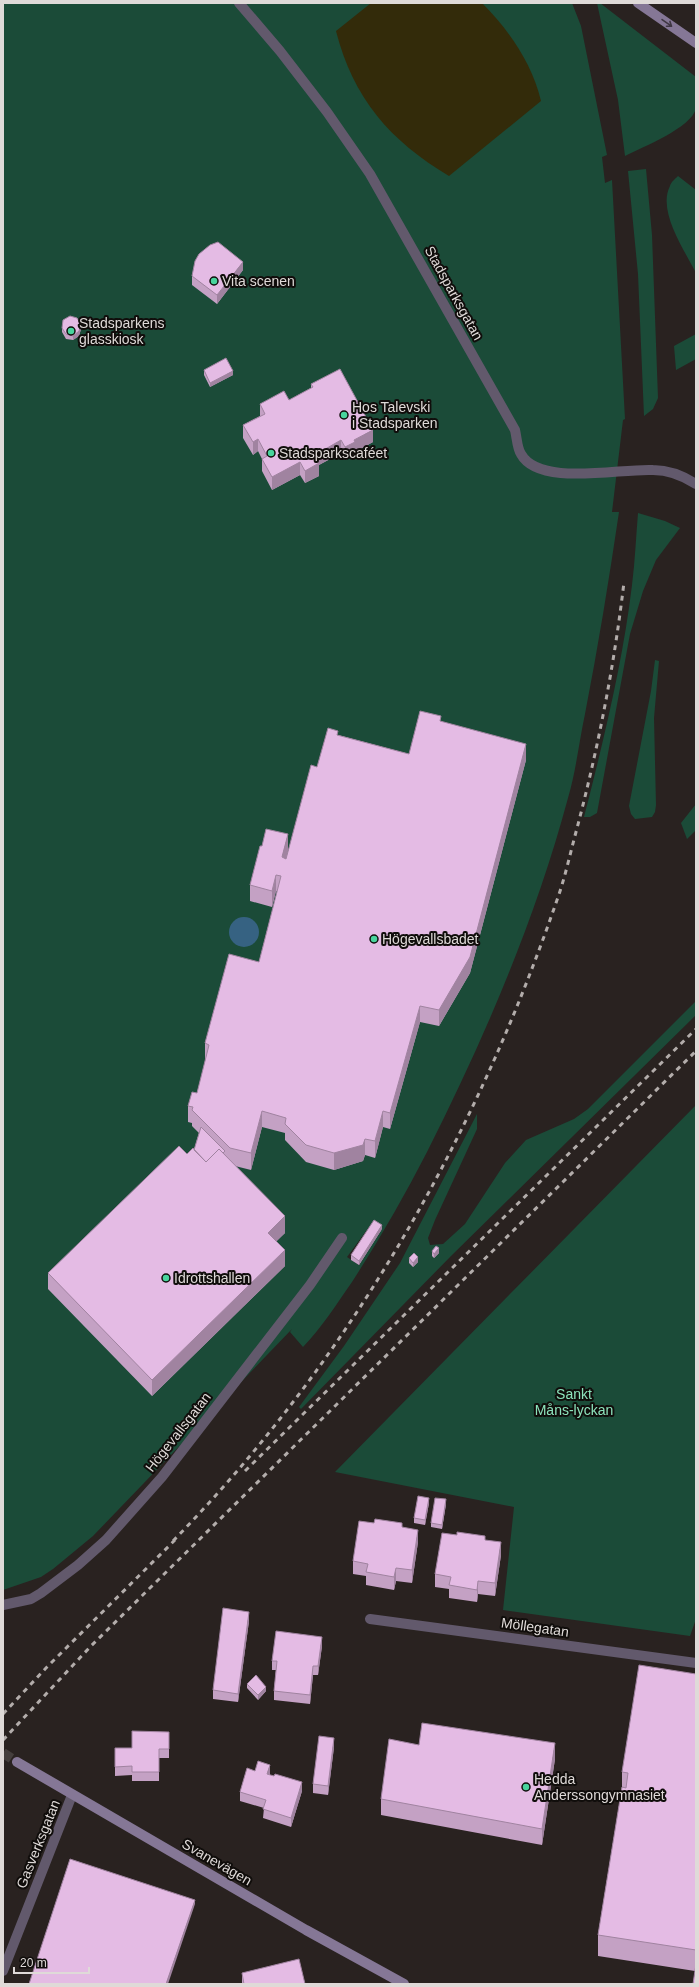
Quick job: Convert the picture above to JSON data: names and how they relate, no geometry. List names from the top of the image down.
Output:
{
  "streets": {
    "street": [
      "Stadsparksgatan",
      "Högevallsgatan",
      "Möllegatan",
      "Gasverksgatan",
      "Svanevägen"
    ]
  },
  "crossings": [
    ["Gasverksgatan", "Svanevägen"]
  ],
  "parks": ["Sankt Måns-lyckan"],
  "places": [
    "Vita scenen",
    "Stadsparkens glasskiosk",
    "Hos Talevski i Stadsparken",
    "Stadsparkscaféet",
    "Högevallsbadet",
    "Idrottshallen",
    "Hedda Anderssongymnasiet"
  ],
  "scale_bar": "20 m"
}
